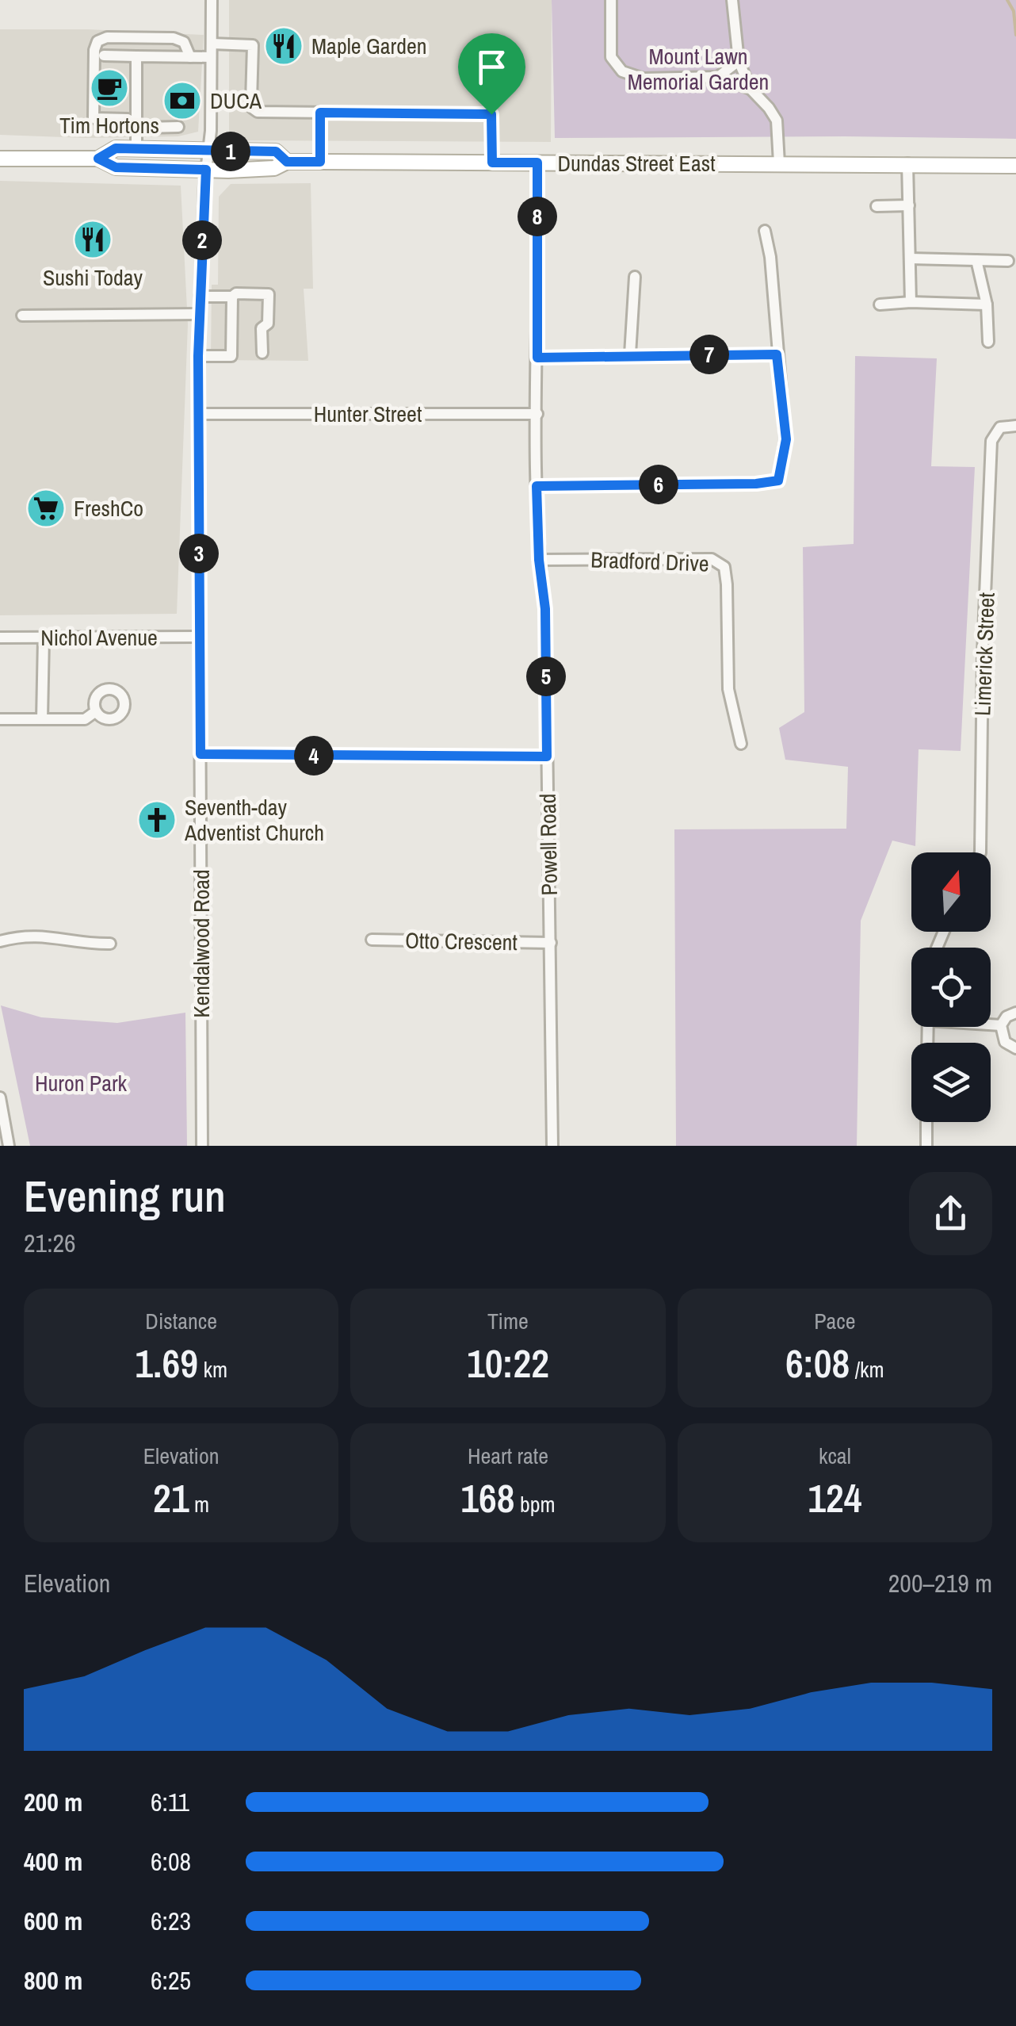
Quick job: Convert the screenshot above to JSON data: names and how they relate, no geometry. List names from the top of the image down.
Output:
{
  "streets": {
    "main road": ["Dundas Street East"],
    "street": [
      "Hunter Street",
      "Bradford Drive",
      "Nichol Avenue",
      "Limerick Street",
      "Powell Road",
      "Otto Crescent",
      "Kendalwood Road"
    ]
  },
  "crossings": [
    ["Dundas Street East", "Powell Road"],
    ["Dundas Street East", "Kendalwood Road"],
    ["Hunter Street", "Powell Road"],
    ["Hunter Street", "Kendalwood Road"],
    ["Bradford Drive", "Powell Road"],
    ["Nichol Avenue", "Kendalwood Road"],
    ["Powell Road", "Otto Crescent"]
  ],
  "parks": ["Mount Lawn Memorial Garden", "Huron Park"],
  "places": {
    "restaurant": ["Maple Garden", "Sushi Today"],
    "cafe": ["Tim Hortons"],
    "bank": ["DUCA"],
    "supermarket": ["FreshCo"],
    "church": ["Seventh-day Adventist Church"]
  },
  "north": "top",
  "page": {
    "pins": [
      "1",
      "8",
      "2",
      "7",
      "6",
      "3",
      "5",
      "4"
    ],
    "heading": ["Evening run", "21:26"],
    "stats": [
      ["Distance", "1.69 km"],
      ["Time", "10:22"],
      ["Pace", "6:08 /km"],
      ["Elevation", "21 m"],
      ["Heart rate", "168 bpm"],
      ["kcal", "124"]
    ],
    "chart": ["Elevation", "200–219 m"],
    "list": [
      {
        "name": "200 m",
        "note": "6:11"
      },
      {
        "name": "400 m",
        "note": "6:08"
      },
      {
        "name": "600 m",
        "note": "6:23"
      },
      {
        "name": "800 m",
        "note": "6:25"
      }
    ]
  }
}
